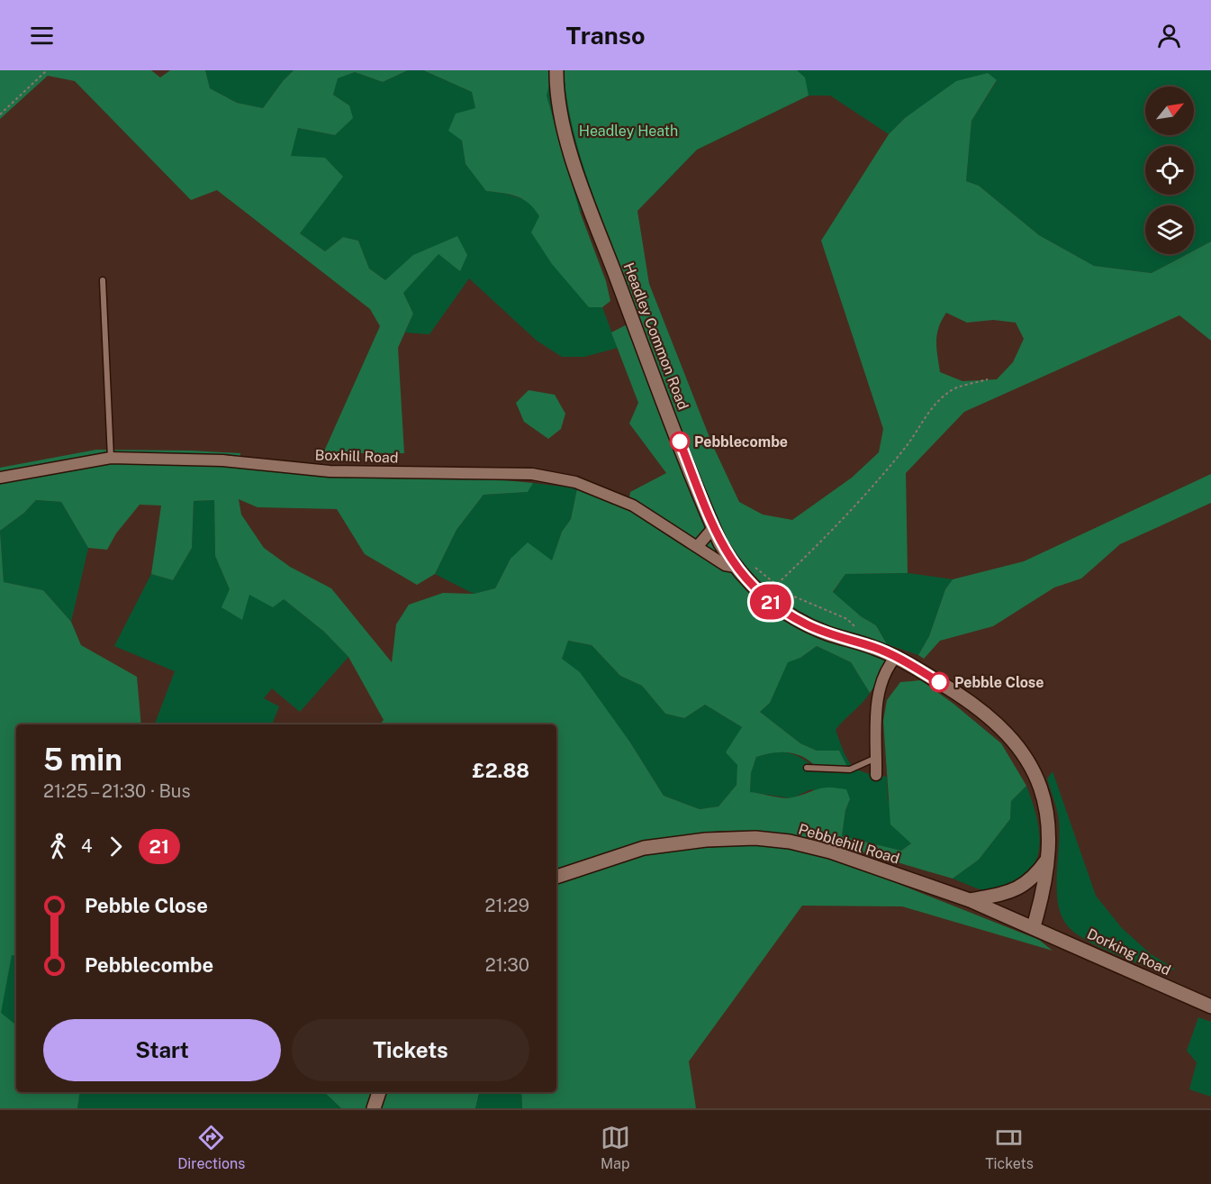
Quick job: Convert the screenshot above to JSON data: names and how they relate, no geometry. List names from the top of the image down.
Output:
{
  "streets": {
    "main road": ["Headley Common Road", "Pebblehill Road", "Dorking Road"],
    "street": ["Boxhill Road"]
  },
  "crossings": [
    ["Headley Common Road", "Boxhill Road"],
    ["Headley Common Road", "Pebblehill Road"],
    ["Headley Common Road", "Dorking Road"],
    ["Pebblehill Road", "Dorking Road"]
  ],
  "parks": ["Headley Heath"],
  "places": ["Pebblecombe", "Pebble Close"],
  "lines": ["bus line 21"],
  "north": "top right",
  "page": {
    "header": "Transo",
    "on_map": "21",
    "heading": ["5 min", "21:25 – 21:30 · Bus", "£2.88"],
    "legs": ["4", "21"],
    "list": [
      {
        "name": "Pebble Close",
        "value": "21:29"
      },
      {
        "name": "Pebblecombe",
        "value": "21:30"
      }
    ],
    "buttons": ["Start", "Tickets"],
    "tabs": ["Directions", "Map", "Tickets"]
  }
}
